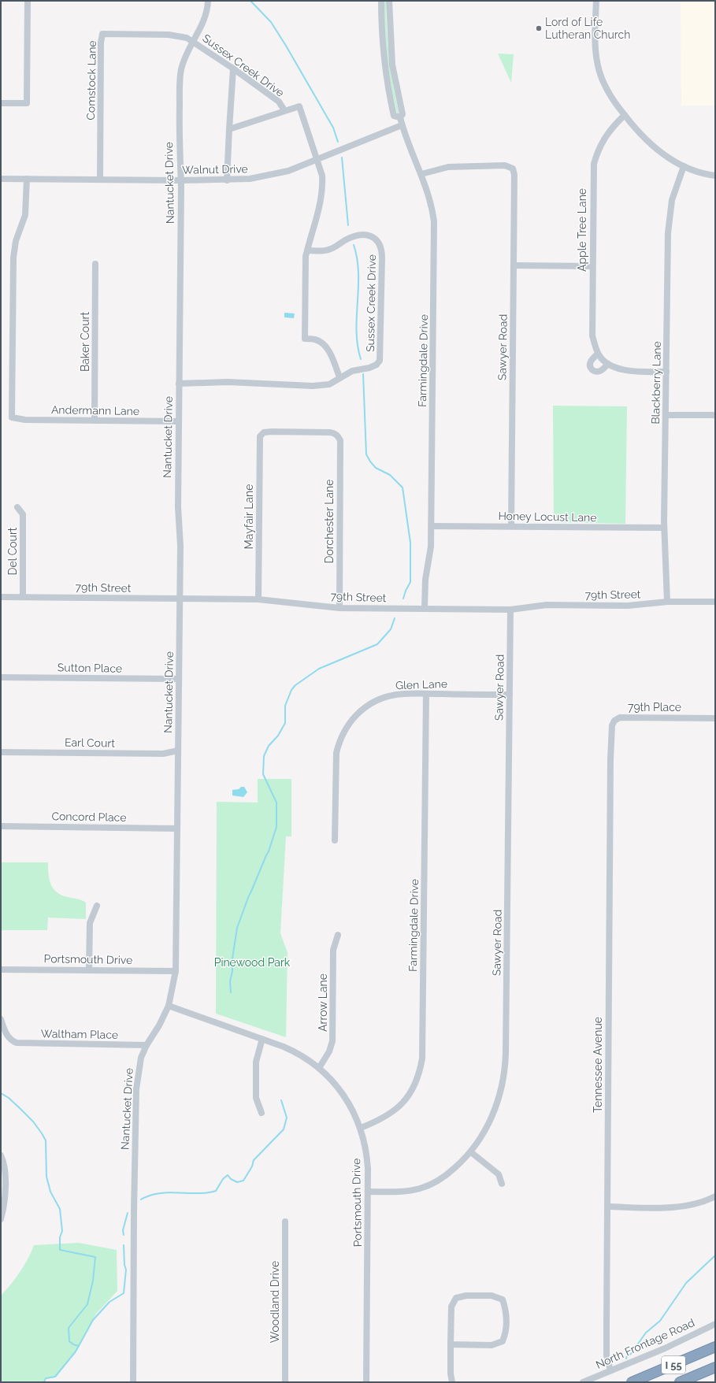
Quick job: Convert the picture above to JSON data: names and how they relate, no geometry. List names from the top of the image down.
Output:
{
  "streets": {
    "highway": ["I 55"],
    "street": [
      "Sussex Creek Drive",
      "Comstock Lane",
      "Walnut Drive",
      "Nantucket Drive",
      "Apple Tree Lane",
      "Baker Court",
      "Sawyer Road",
      "Farmingdale Drive",
      "Blackberry Lane",
      "Andermann Lane",
      "Mayfair Lane",
      "Honey Locust Lane",
      "Dorchester Lane",
      "Del Court",
      "79th Street",
      "Sutton Place",
      "Glen Lane",
      "79th Place",
      "Earl Court",
      "Concord Place",
      "Portsmouth Drive",
      "Arrow Lane",
      "Waltham Place",
      "Tennessee Avenue",
      "Woodland Drive",
      "North Frontage Road"
    ]
  },
  "crossings": [
    ["Sussex Creek Drive", "Comstock Lane"],
    ["Sussex Creek Drive", "Walnut Drive"],
    ["Sussex Creek Drive", "Nantucket Drive"],
    ["Comstock Lane", "Walnut Drive"],
    ["Comstock Lane", "Nantucket Drive"],
    ["Walnut Drive", "Nantucket Drive"],
    ["Walnut Drive", "Farmingdale Drive"],
    ["Walnut Drive", "Andermann Lane"],
    ["Nantucket Drive", "Andermann Lane"],
    ["Nantucket Drive", "79th Street"],
    ["Nantucket Drive", "Sutton Place"],
    ["Nantucket Drive", "Earl Court"],
    ["Nantucket Drive", "Concord Place"],
    ["Nantucket Drive", "Portsmouth Drive"],
    ["Nantucket Drive", "Waltham Place"],
    ["Baker Court", "Andermann Lane"],
    ["Sawyer Road", "Farmingdale Drive"],
    ["Sawyer Road", "Honey Locust Lane"],
    ["Sawyer Road", "79th Street"],
    ["Sawyer Road", "Glen Lane"],
    ["Sawyer Road", "Portsmouth Drive"],
    ["Farmingdale Drive", "Honey Locust Lane"],
    ["Farmingdale Drive", "79th Street"],
    ["Farmingdale Drive", "Glen Lane"],
    ["Farmingdale Drive", "Portsmouth Drive"],
    ["Blackberry Lane", "Honey Locust Lane"],
    ["Blackberry Lane", "79th Street"],
    ["Mayfair Lane", "Dorchester Lane"],
    ["Mayfair Lane", "79th Street"],
    ["Dorchester Lane", "79th Street"],
    ["Del Court", "79th Street"],
    ["79th Place", "Tennessee Avenue"],
    ["Portsmouth Drive", "Arrow Lane"],
    ["Tennessee Avenue", "North Frontage Road"]
  ],
  "parks": ["Pinewood Park"],
  "places": ["Lord of Life Lutheran Church"]
}
